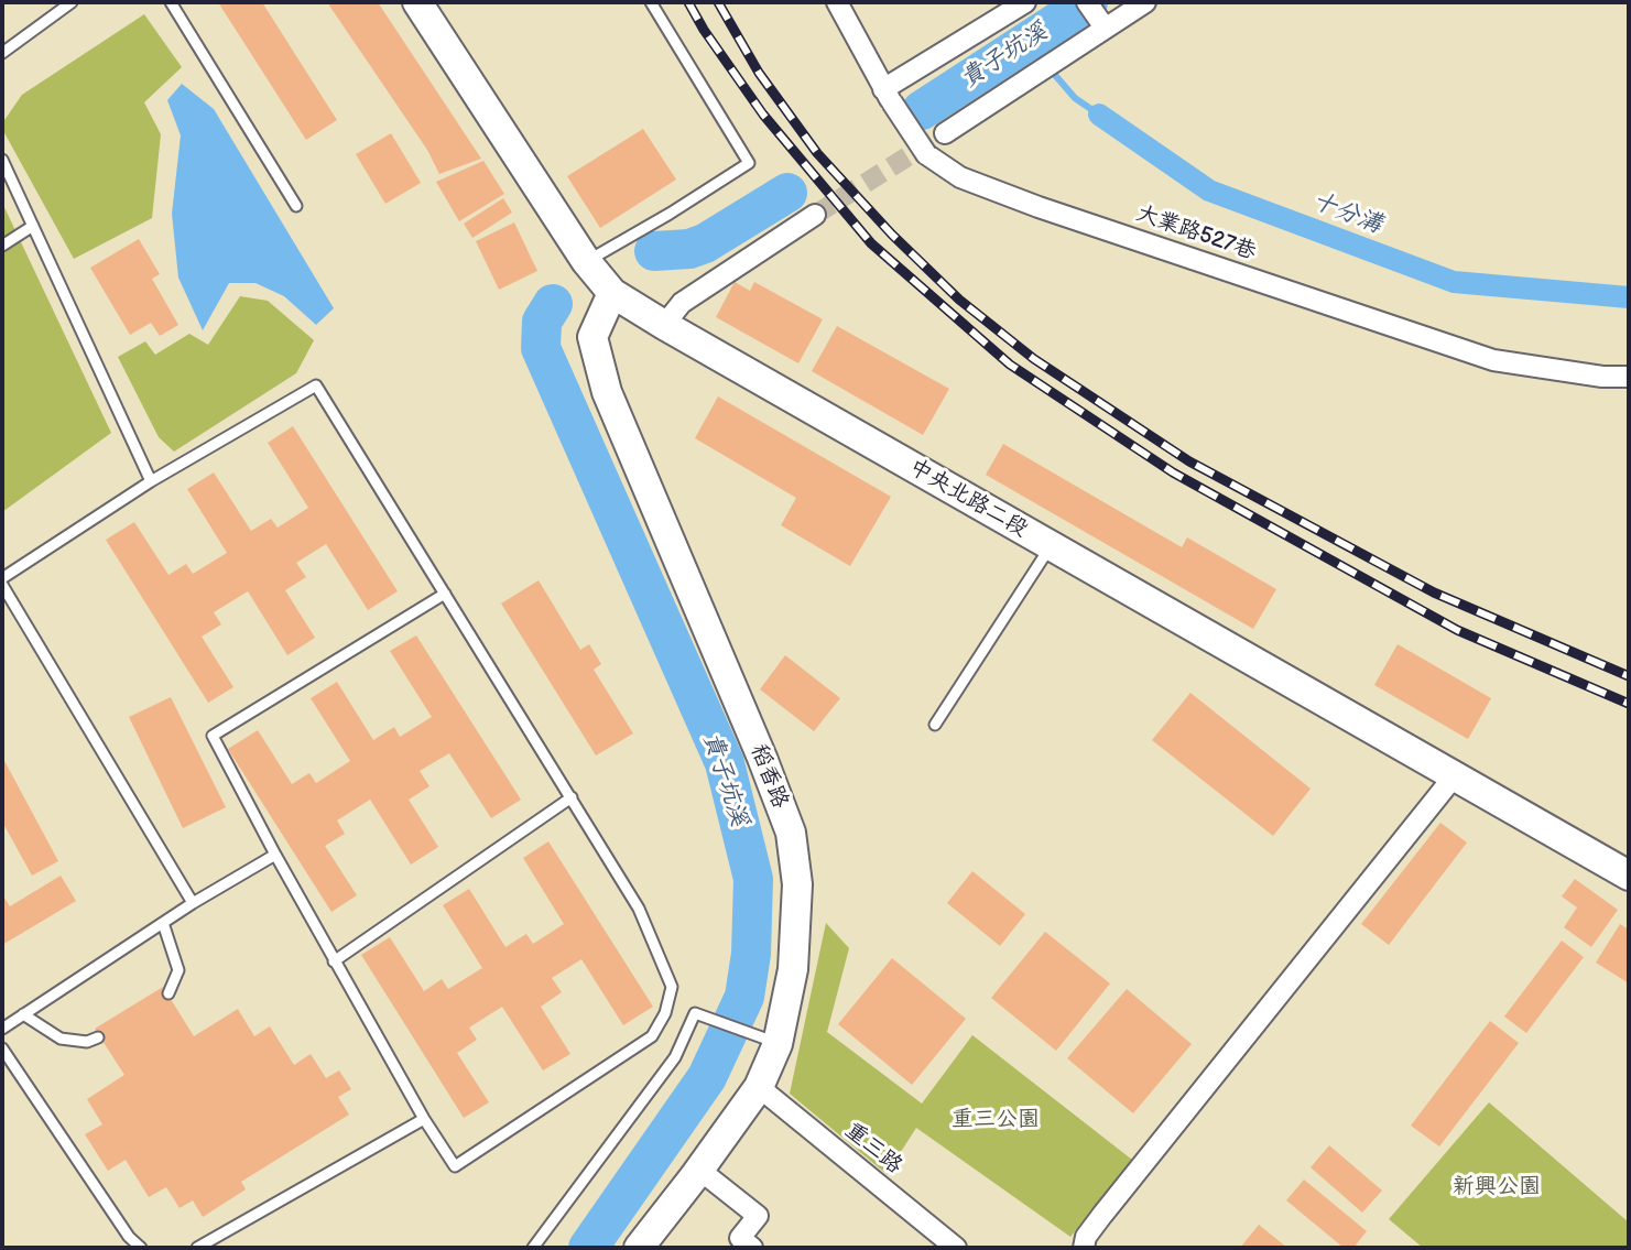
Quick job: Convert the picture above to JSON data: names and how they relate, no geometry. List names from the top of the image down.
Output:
{
  "streets": {
    "street": [
      "大業路527巷",
      "中央北路二段",
      "稻香路",
      "重三路"
    ]
  },
  "crossings": [
    ["中央北路二段", "稻香路"],
    ["稻香路", "重三路"]
  ],
  "water": ["貴子坑溪", "十分溝"],
  "parks": ["重三公園", "新興公園"]
}
